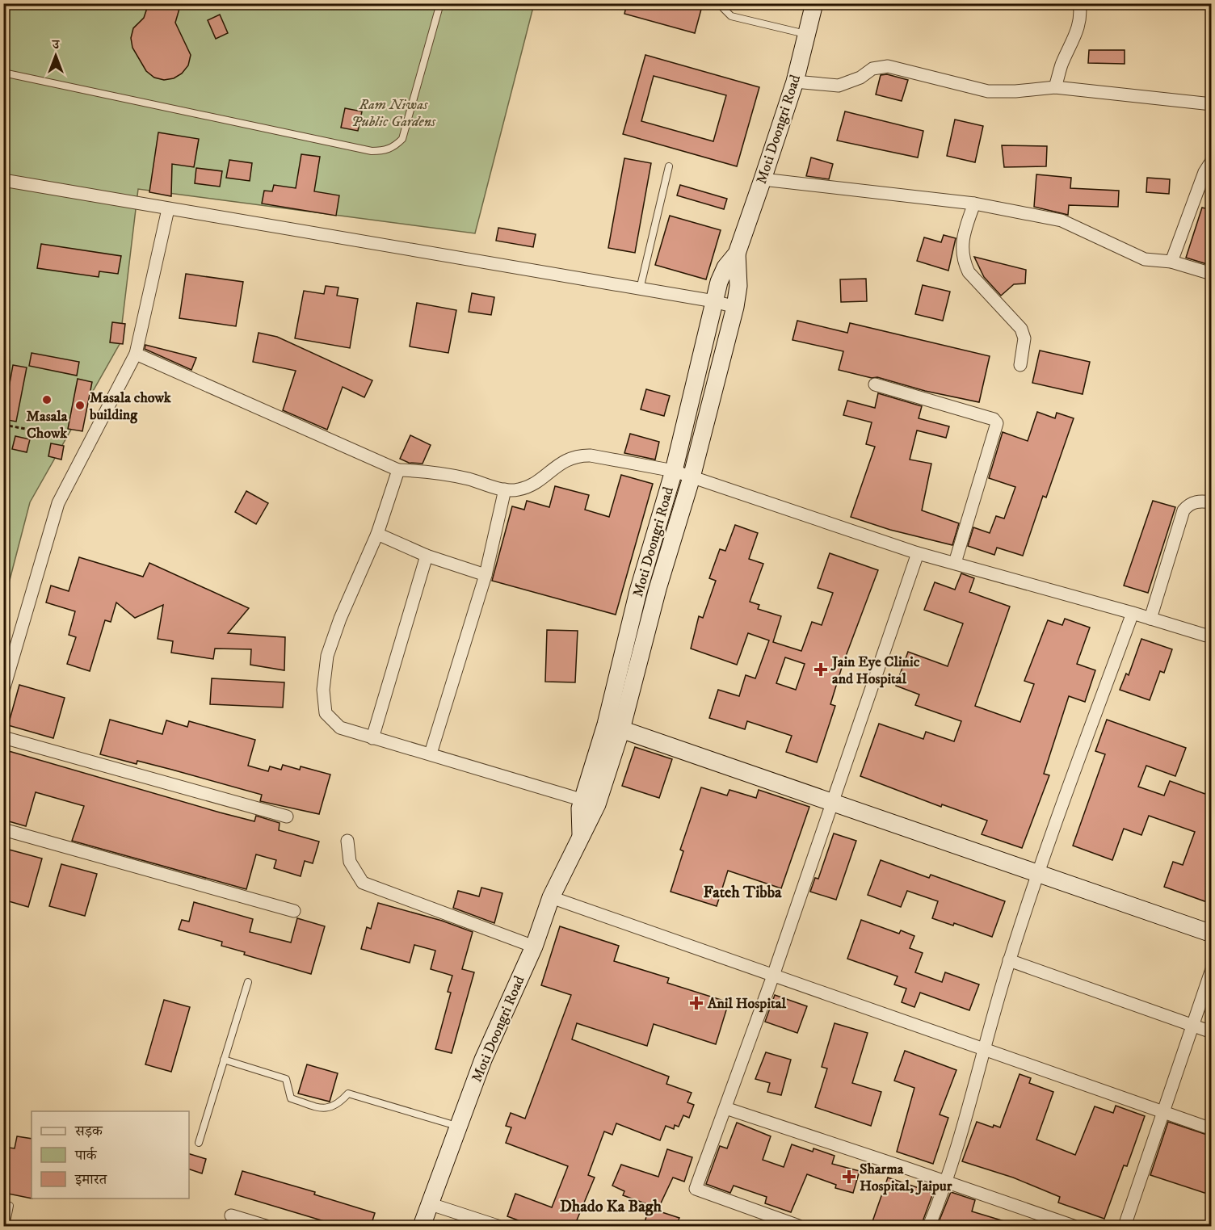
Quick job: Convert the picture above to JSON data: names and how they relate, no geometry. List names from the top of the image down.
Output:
{
  "streets": {
    "street": ["Moti Doongri Road"]
  },
  "districts": ["Fateh Tibba", "Dhado Ka Bagh"],
  "parks": ["Ram Niwas Public Gardens"],
  "places": {
    "other": ["Masala Chowk", "Masala chowk building"],
    "health": ["Jain Eye Clinic and Hospital", "Anil Hospital", "Sharma Hospital, Jaipur"]
  },
  "legend": ["सड़क", "पार्क", "इमारत"],
  "north": "top"
}
